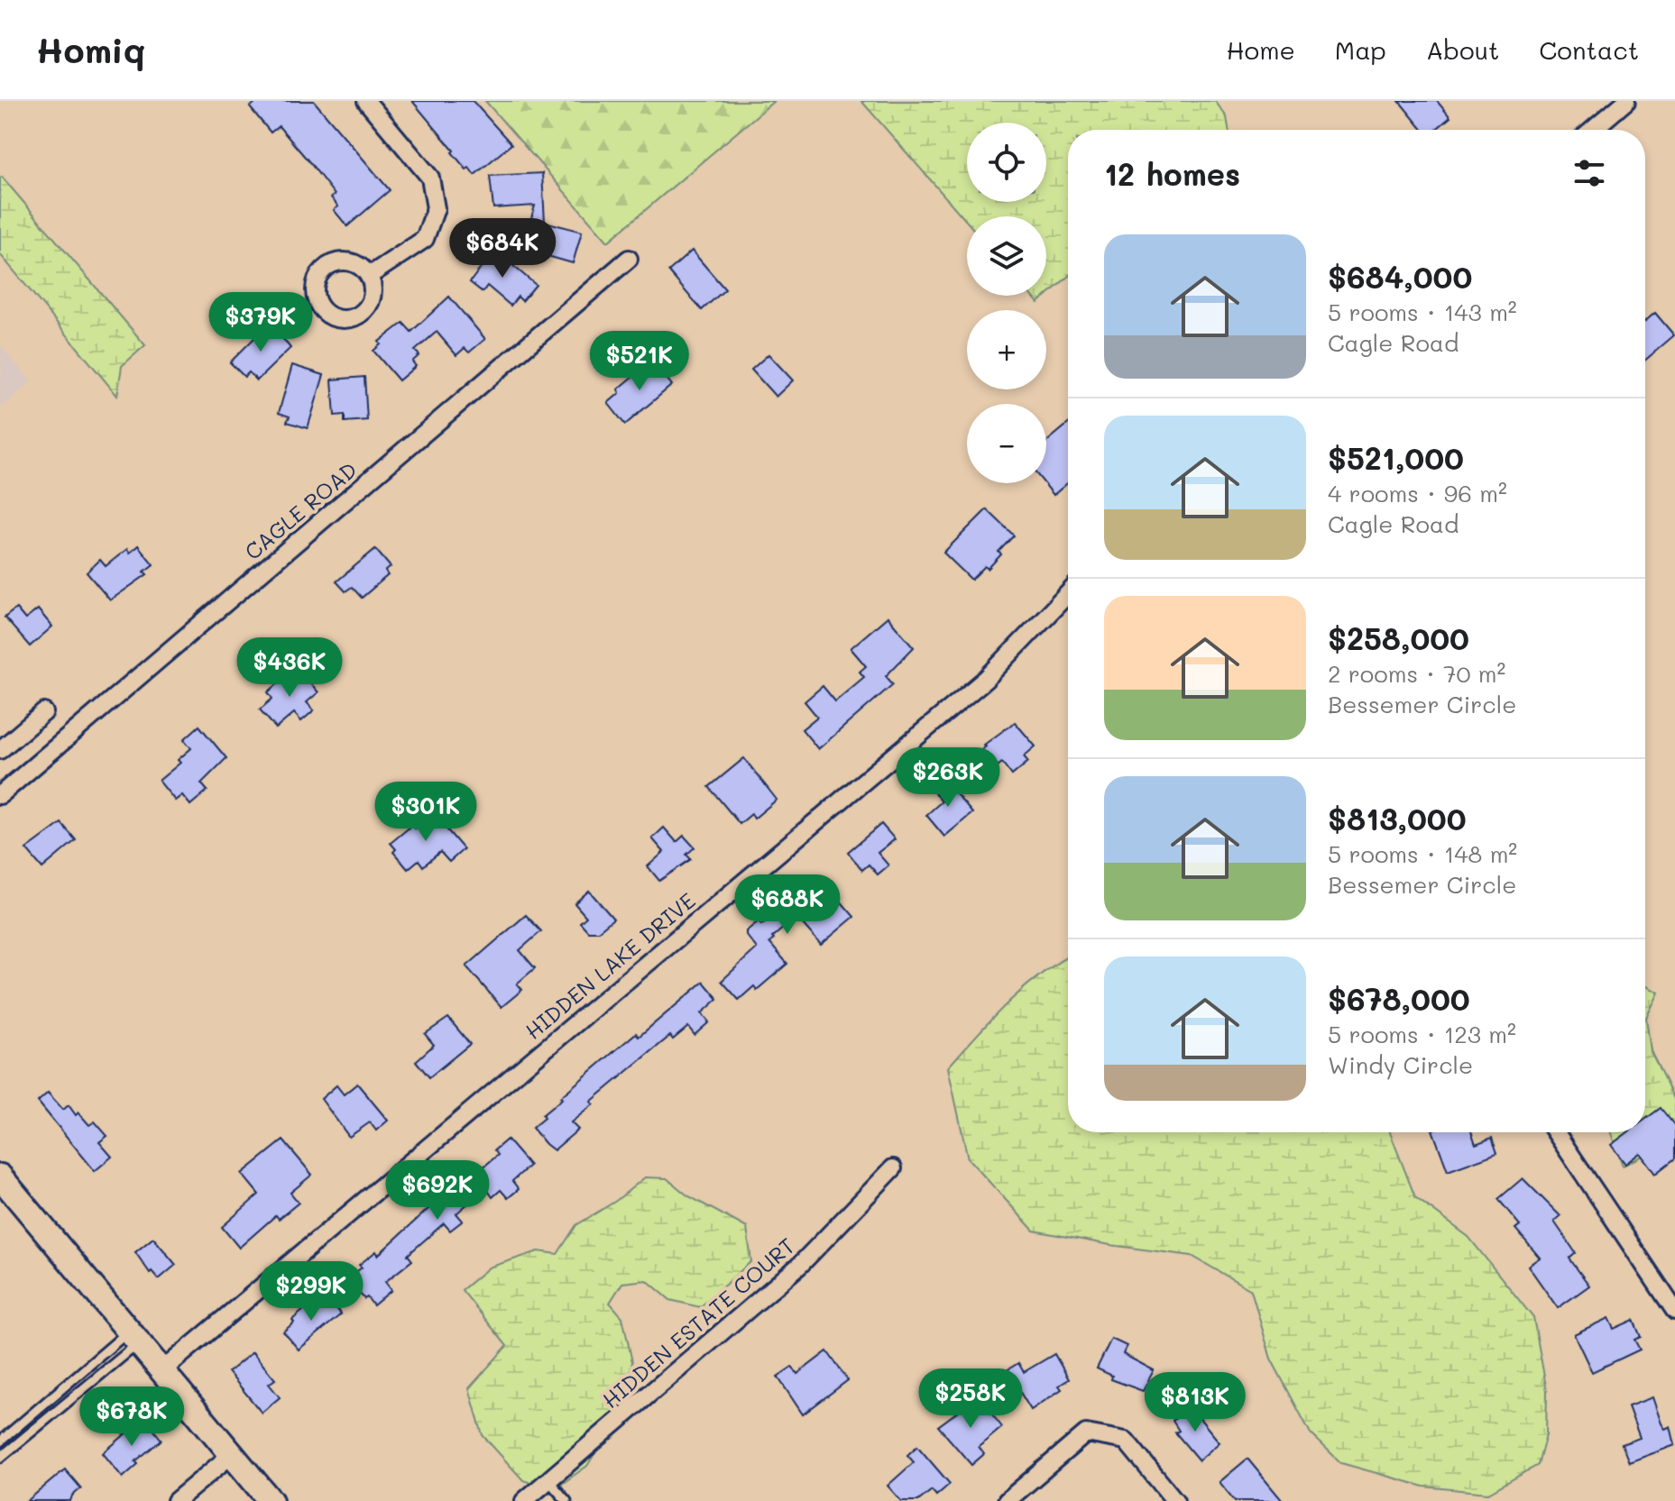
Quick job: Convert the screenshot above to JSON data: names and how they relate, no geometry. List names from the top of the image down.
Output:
{
  "streets": {
    "street": ["CAGLE ROAD", "HIDDEN LAKE DRIVE", "HIDDEN ESTATE COURT"]
  },
  "page": {
    "header": "Homiq",
    "nav": [
      "Home",
      "Map",
      "About",
      "Contact"
    ],
    "map_buttons": ["+", "−"],
    "heading": "12 homes",
    "list": [
      {
        "name": "$684,000",
        "note": "5 rooms · 143 m² · Cagle Road"
      },
      {
        "name": "$521,000",
        "note": "4 rooms · 96 m² · Cagle Road"
      },
      {
        "name": "$258,000",
        "note": "2 rooms · 70 m² · Bessemer Circle"
      },
      {
        "name": "$813,000",
        "note": "5 rooms · 148 m² · Bessemer Circle"
      },
      {
        "name": "$678,000",
        "note": "5 rooms · 123 m² · Windy Circle"
      }
    ],
    "price": [
      "$684K",
      "$379K",
      "$521K",
      "$436K",
      "$263K",
      "$301K",
      "$688K",
      "$692K",
      "$299K",
      "$258K",
      "$813K",
      "$678K"
    ]
  }
}
